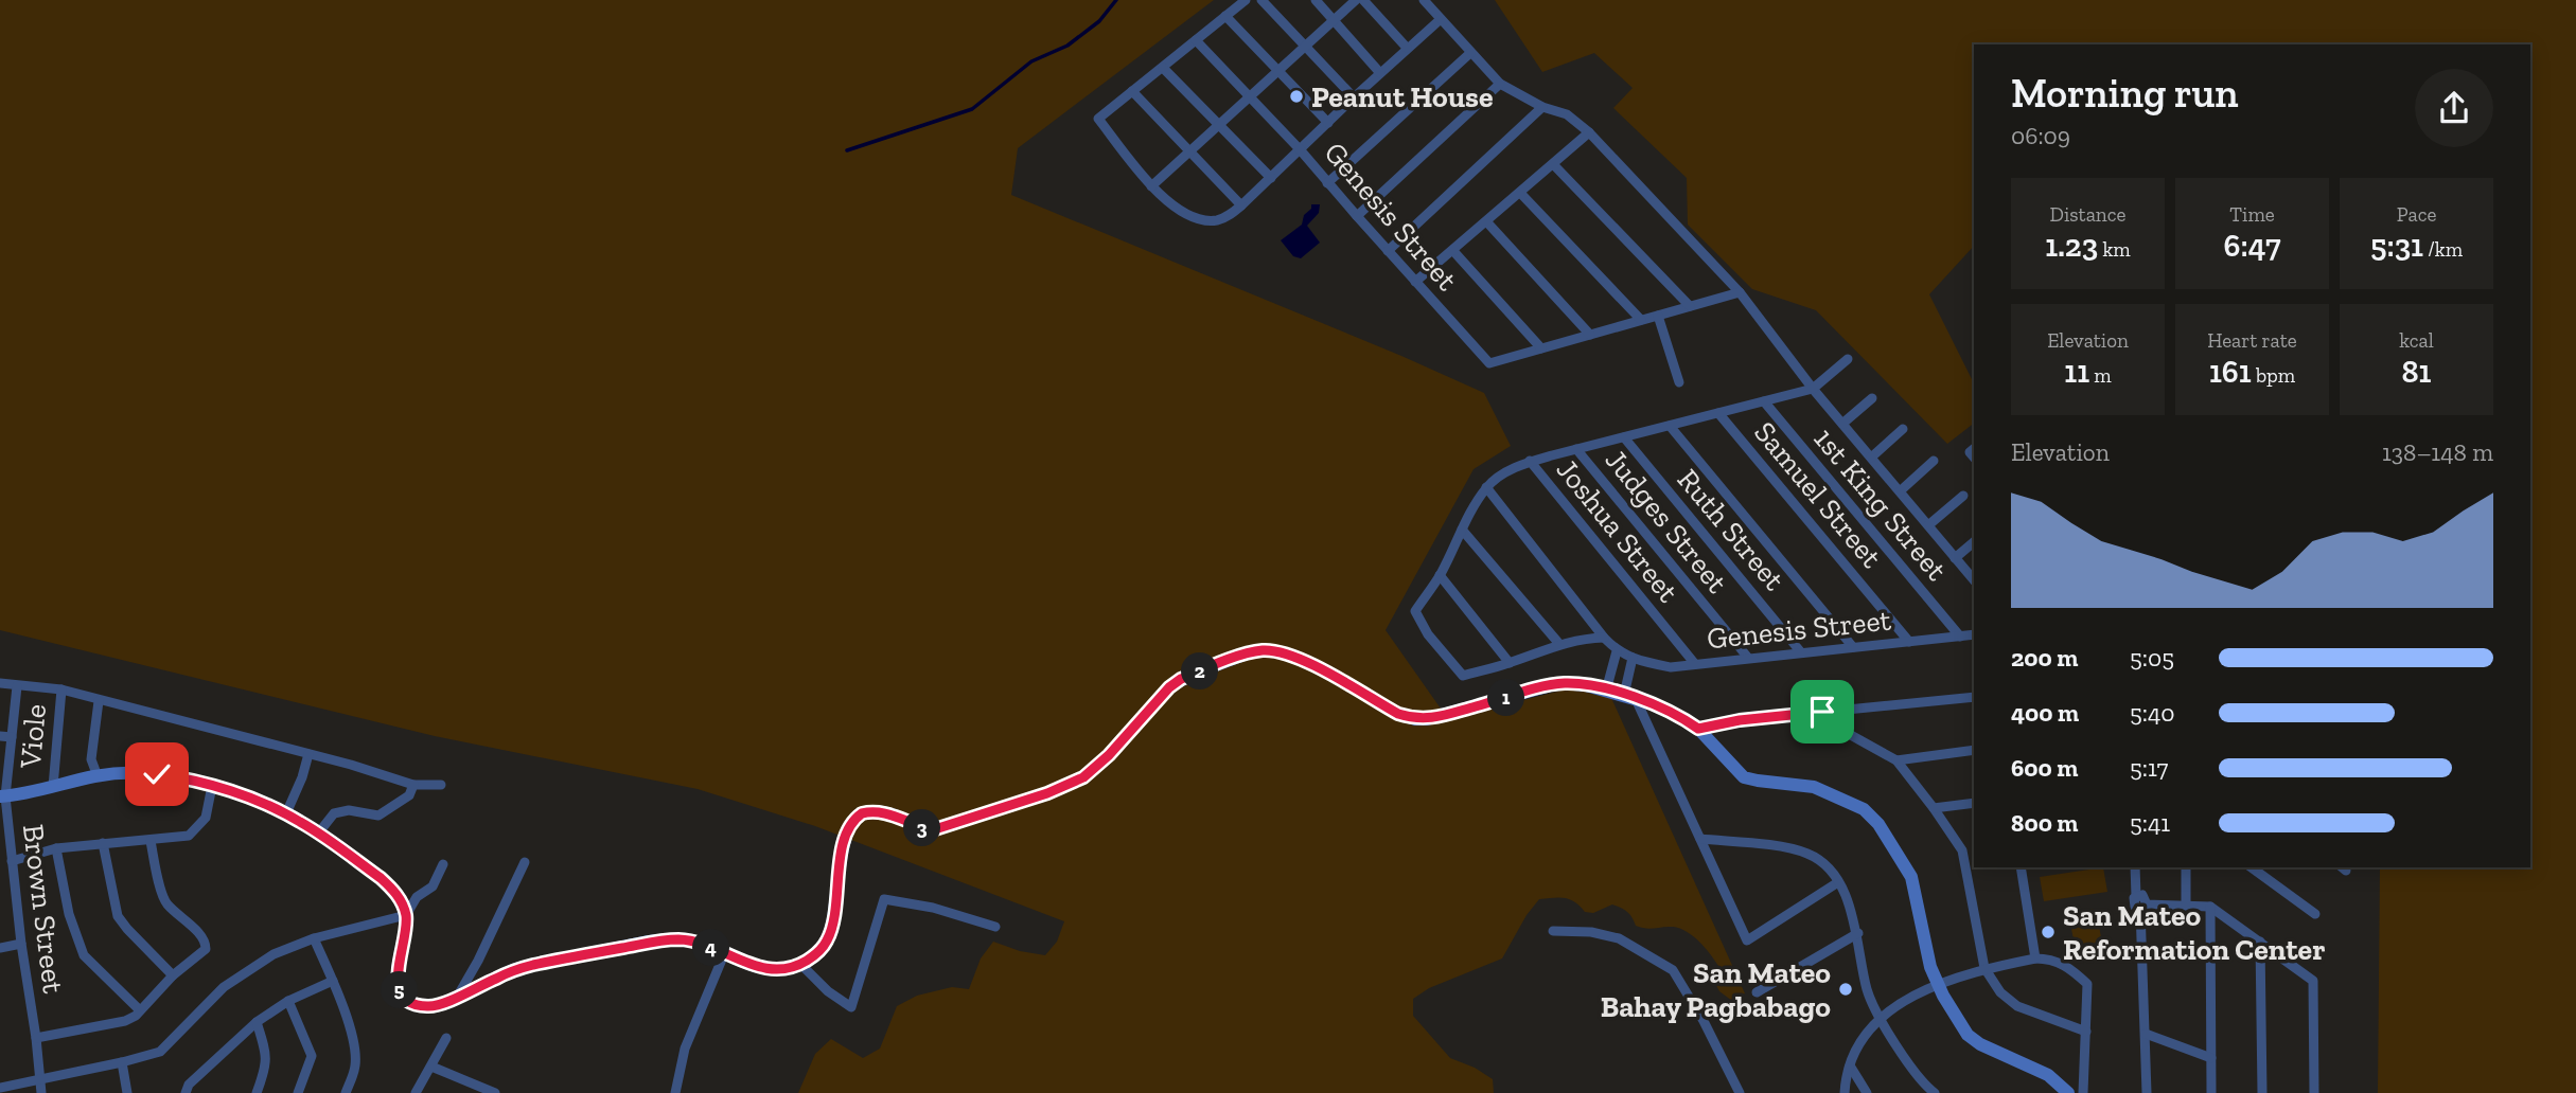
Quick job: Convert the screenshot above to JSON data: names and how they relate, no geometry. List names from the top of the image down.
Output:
{
  "streets": {
    "street": [
      "Genesis Street",
      "Samuel Street",
      "1st King Street",
      "Judges Street",
      "Ruth Street",
      "Joshua Street",
      "Viole",
      "Brown Street"
    ]
  },
  "crossings": [
    ["Genesis Street", "Samuel Street"],
    ["Genesis Street", "1st King Street"],
    ["Genesis Street", "Judges Street"],
    ["Genesis Street", "Ruth Street"],
    ["Genesis Street", "Joshua Street"]
  ],
  "places": ["Peanut House", "San Mateo Reformation Center", "San Mateo Bahay Pagbabago"],
  "page": {
    "heading": ["Morning run", "06:09"],
    "stats": [
      ["Distance", "1.23 km"],
      ["Time", "6:47"],
      ["Pace", "5:31 /km"],
      ["Elevation", "11 m"],
      ["Heart rate", "161 bpm"],
      ["kcal", "81"]
    ],
    "chart": ["Elevation", "138–148 m"],
    "list": [
      {
        "name": "200 m",
        "note": "5:05"
      },
      {
        "name": "400 m",
        "note": "5:40"
      },
      {
        "name": "600 m",
        "note": "5:17"
      },
      {
        "name": "800 m",
        "note": "5:41"
      }
    ],
    "pins": [
      "2",
      "1",
      "3",
      "4",
      "5"
    ]
  }
}
